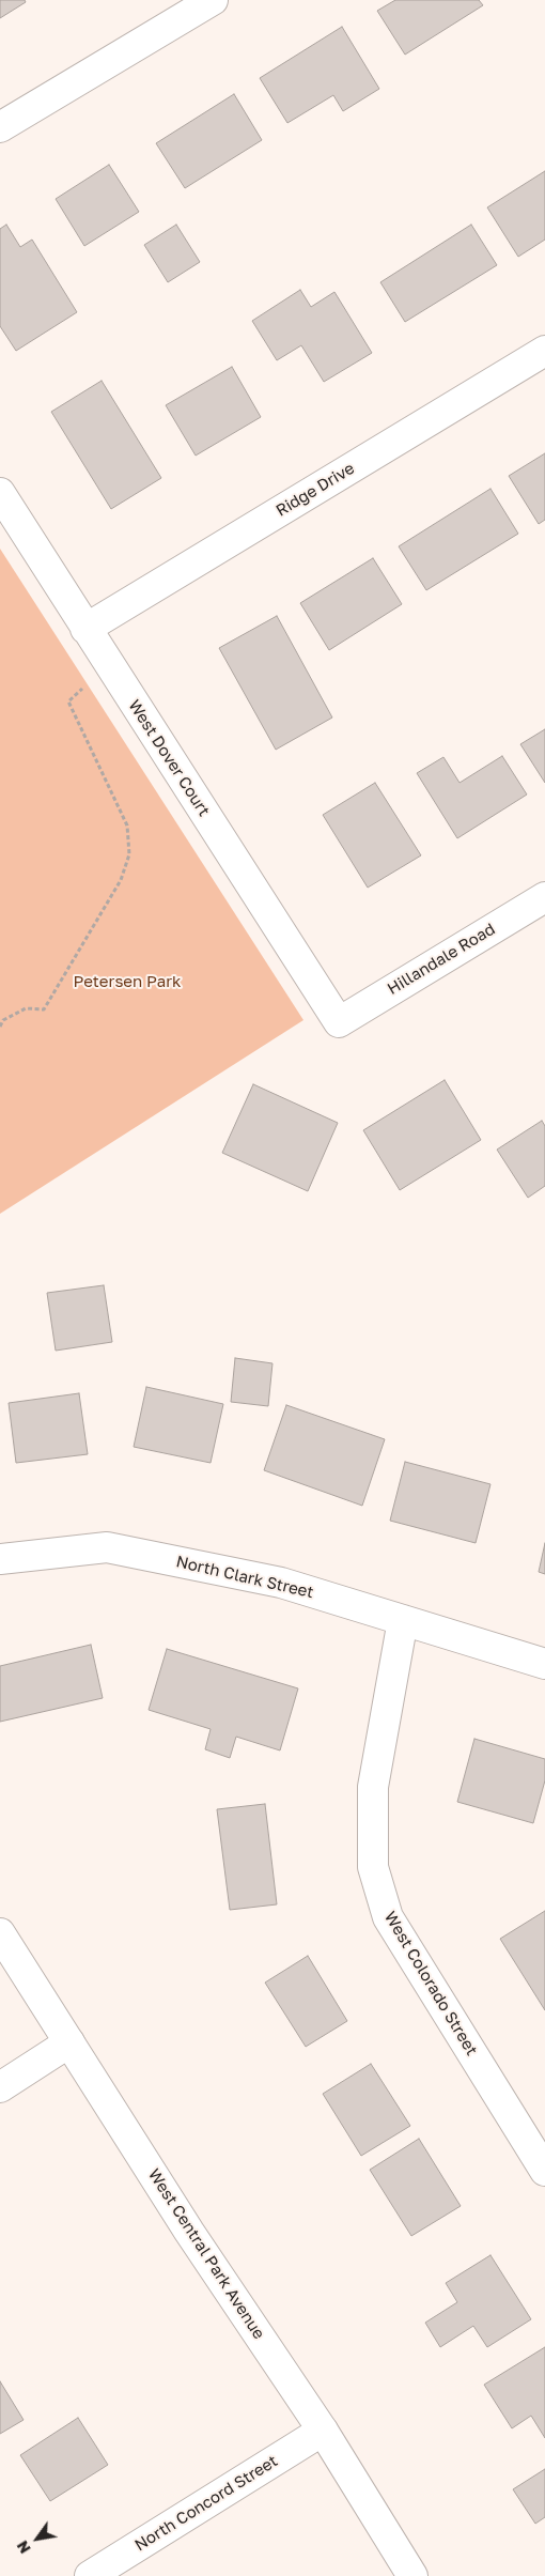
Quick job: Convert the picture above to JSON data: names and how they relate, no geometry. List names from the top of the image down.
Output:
{
  "streets": {
    "street": [
      "Ridge Drive",
      "West Dover Court",
      "Hillandale Road",
      "North Clark Street",
      "West Colorado Street",
      "West Central Park Avenue",
      "North Concord Street"
    ]
  },
  "crossings": [
    ["Ridge Drive", "West Dover Court"],
    ["West Dover Court", "Hillandale Road"],
    ["North Clark Street", "West Colorado Street"],
    ["West Central Park Avenue", "North Concord Street"]
  ],
  "parks": ["Petersen Park"],
  "north": "bottom left"
}
